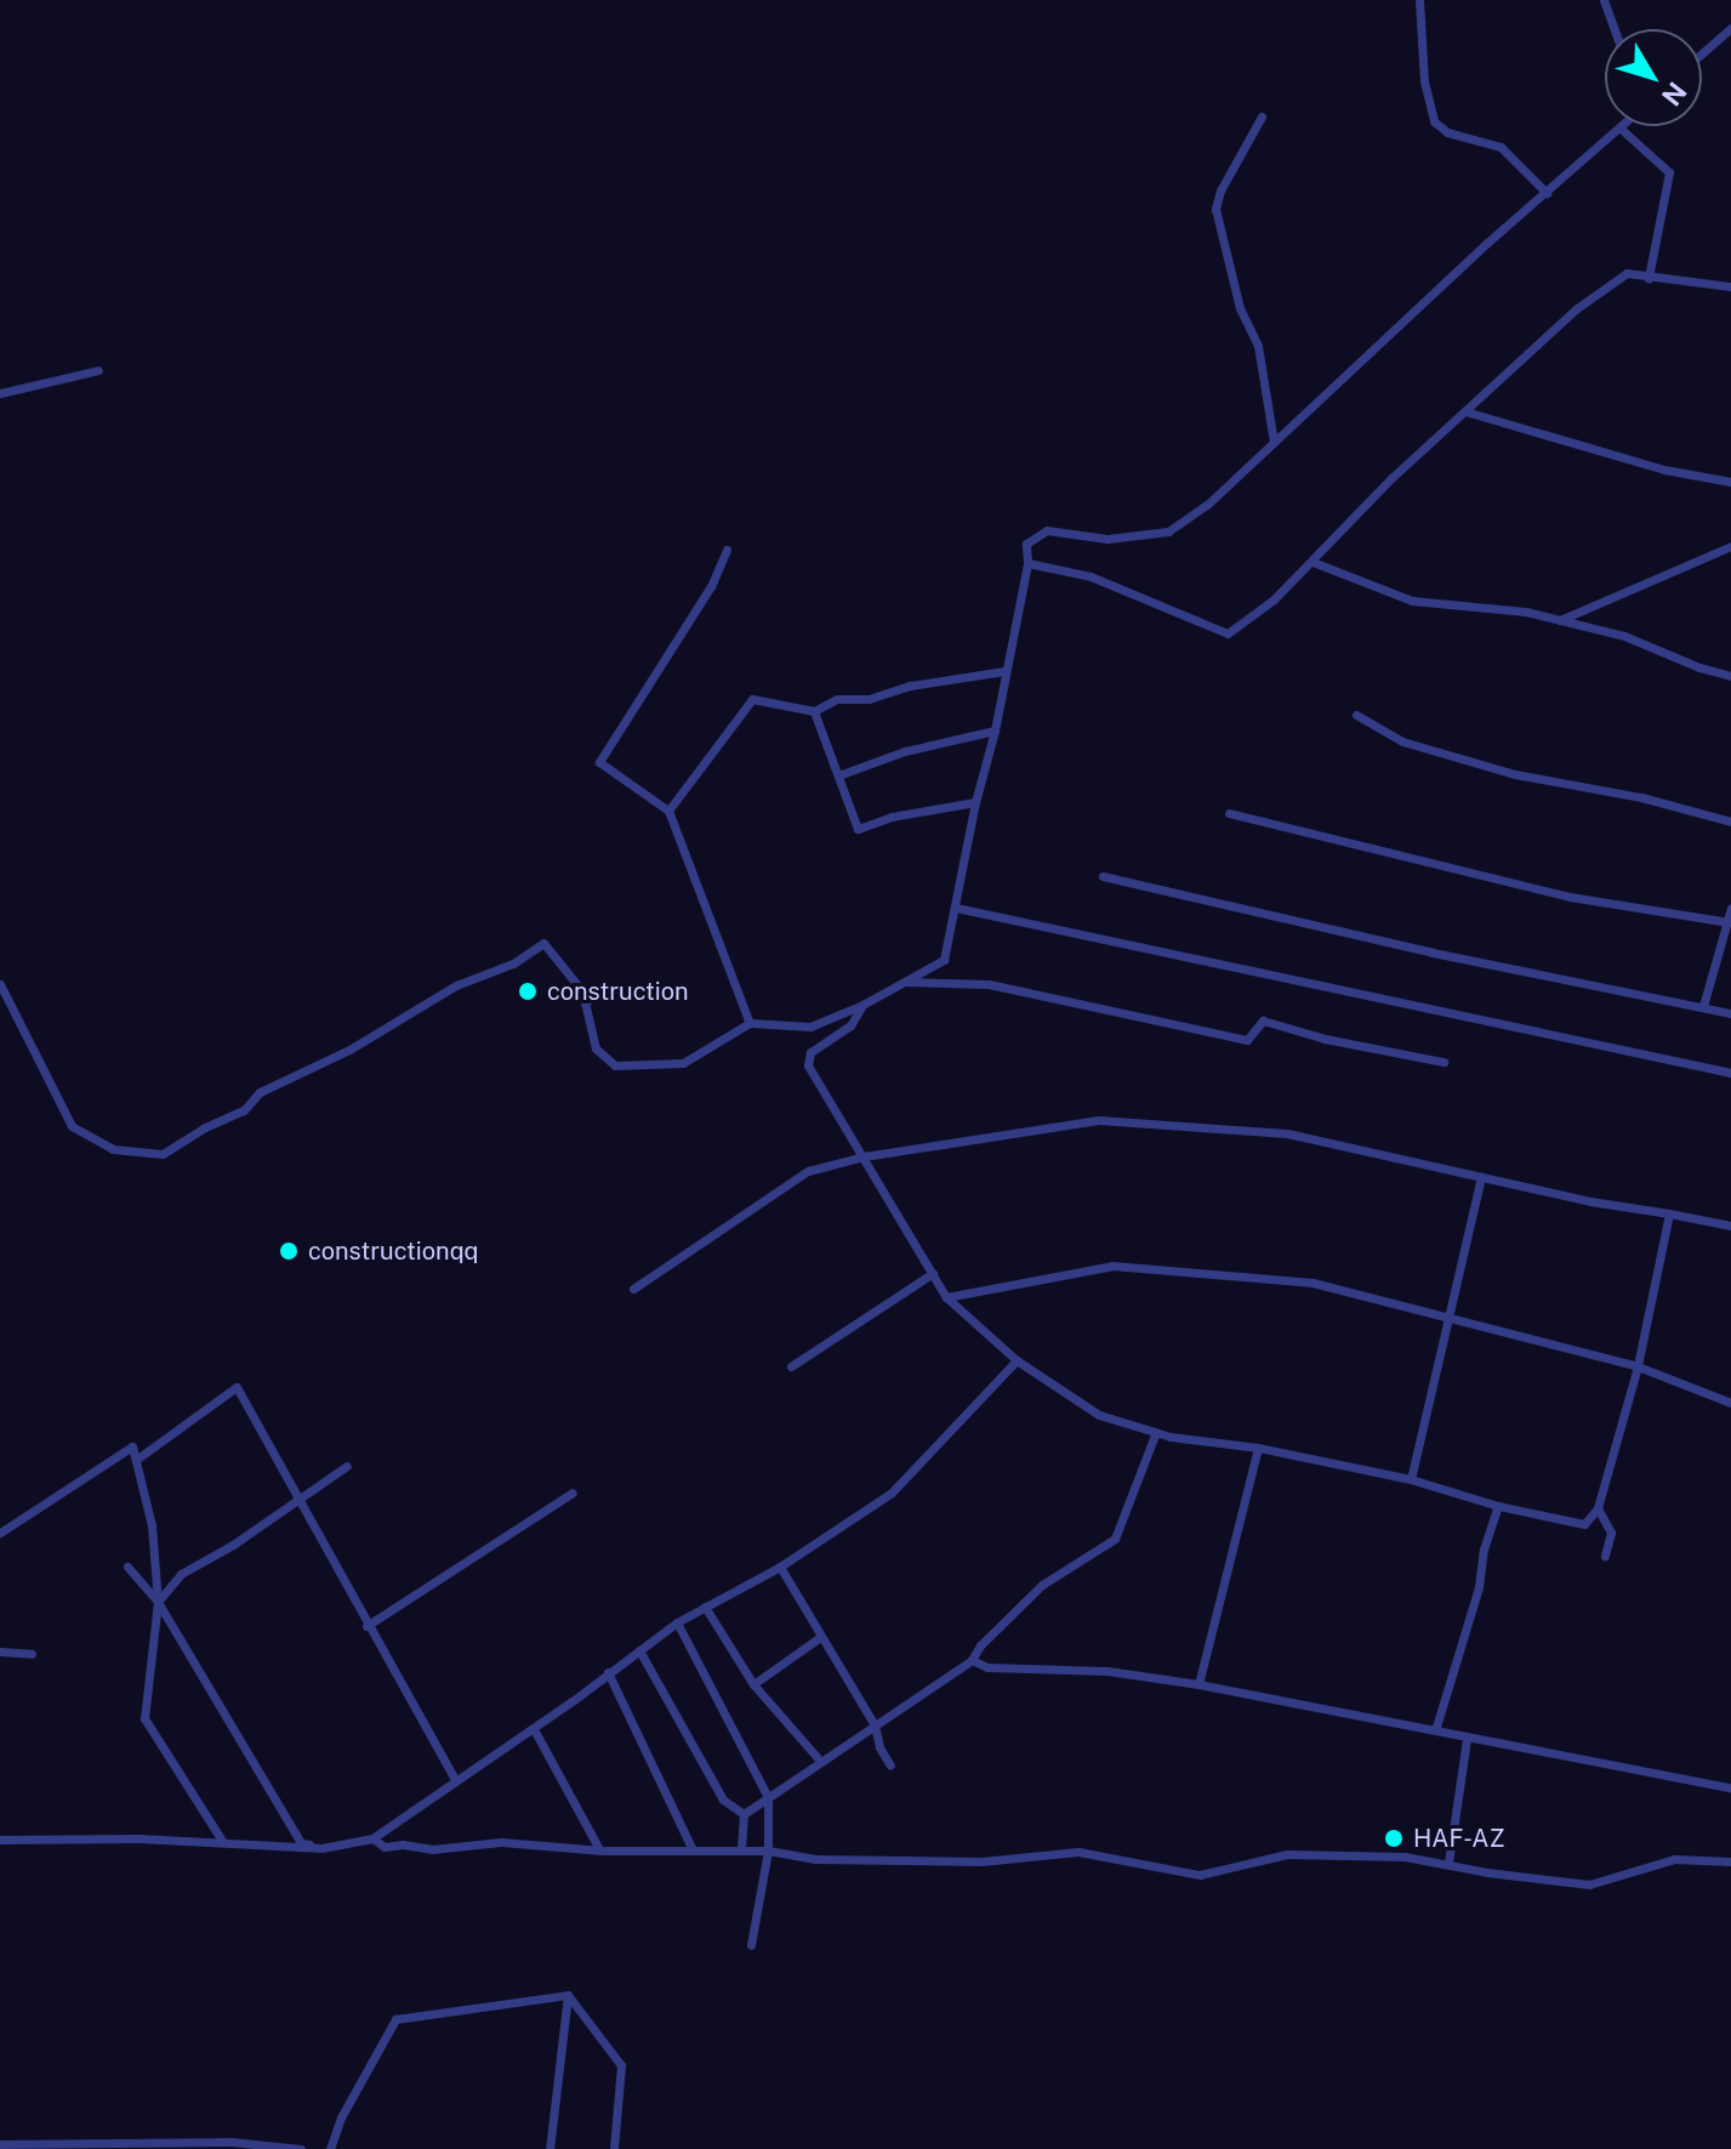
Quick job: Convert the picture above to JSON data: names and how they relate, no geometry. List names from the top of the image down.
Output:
{
  "places": ["construction", "constructionqq", "HAF-AZ"],
  "north": "bottom right"
}
